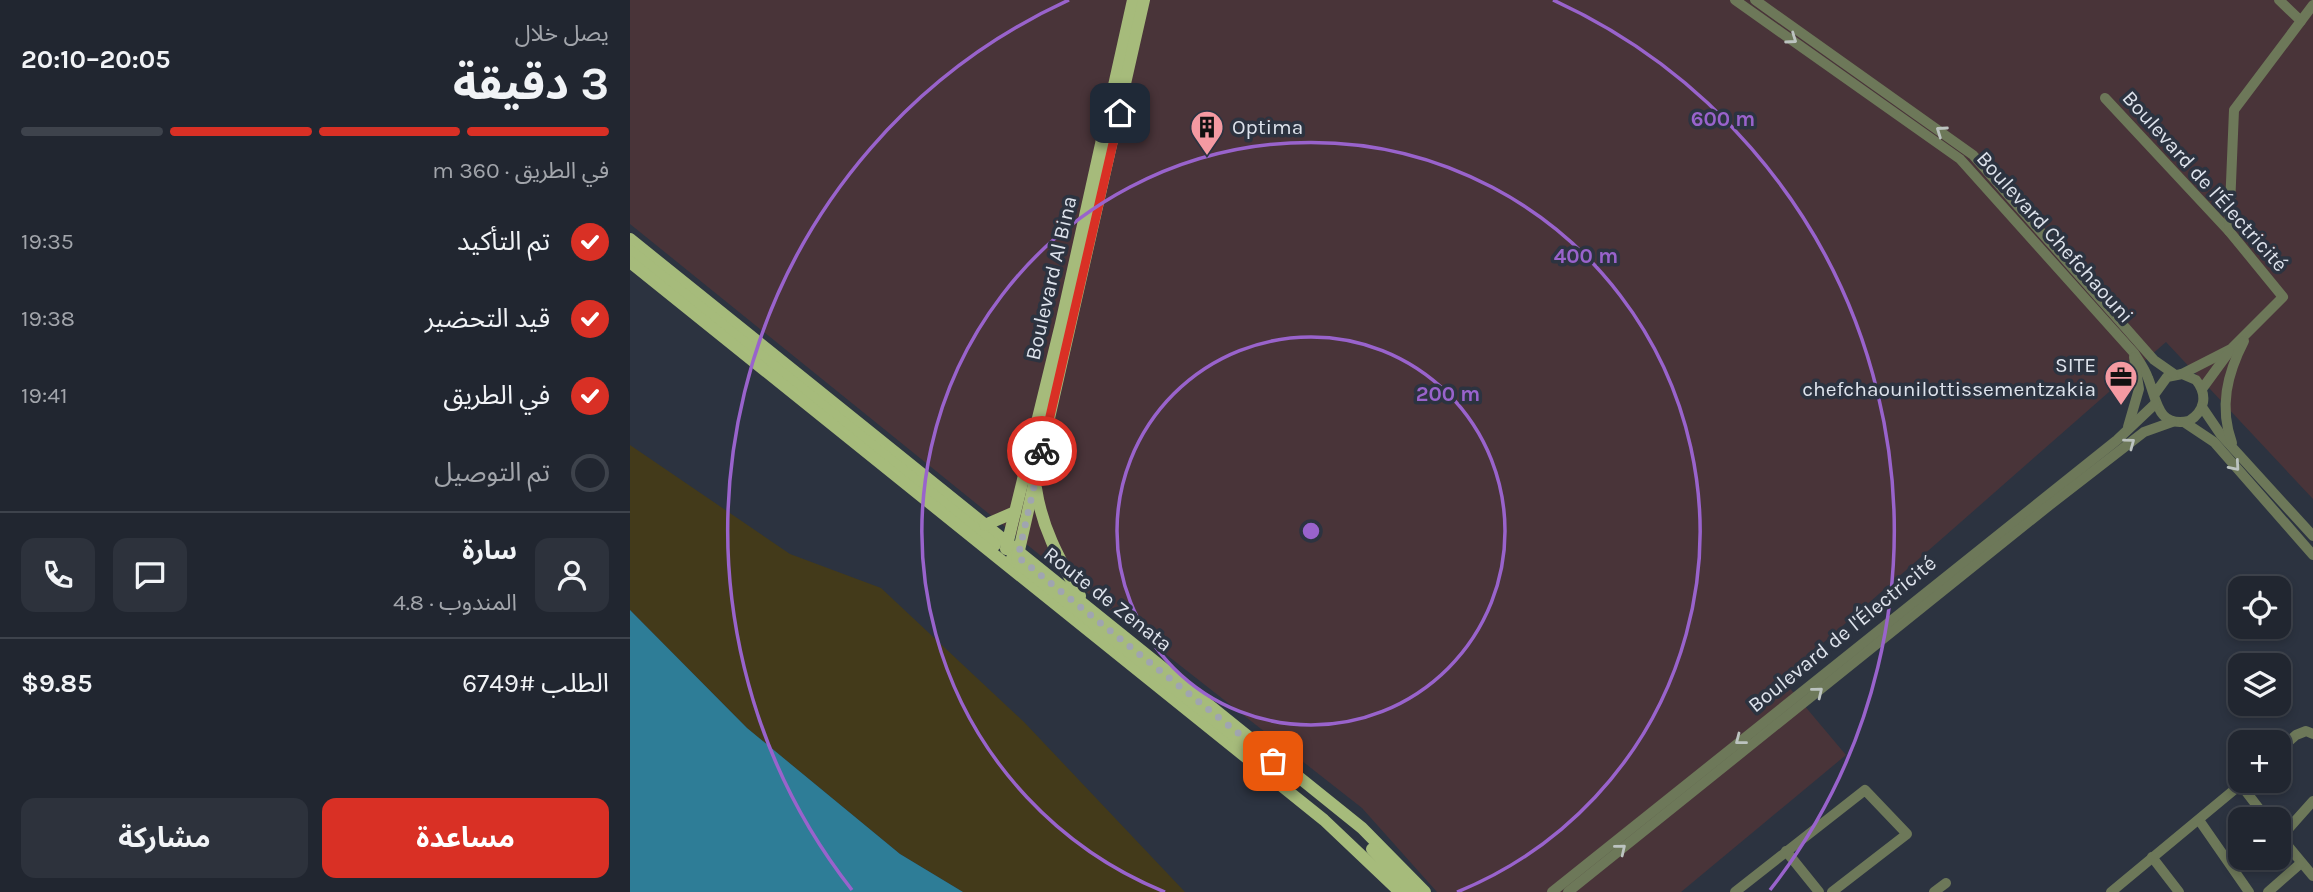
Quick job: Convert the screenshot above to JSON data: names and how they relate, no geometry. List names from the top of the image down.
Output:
{
  "streets": {
    "main road": ["Boulevard Al Bina", "Route de Zenata"],
    "street": ["Boulevard de l'Électricité", "Boulevard Chefchaouni"]
  },
  "crossings": [
    ["Boulevard de l'Électricité", "Boulevard Chefchaouni"],
    ["Boulevard Al Bina", "Route de Zenata"]
  ],
  "places": {
    "building": ["Optima"],
    "office": ["SITE chefchaounilottissementzakia"]
  },
  "page": {
    "heading": ["3 دقيقة", "يصل خلال", "20:05–20:10"],
    "panel": [
      "سارة",
      "المندوب · 4.8",
      "الطلب #6749",
      "$9.85"
    ],
    "bar": "في الطريق · 360 m",
    "list": [
      ["تم التأكيد", "19:35"],
      ["قيد التحضير", "19:38"],
      ["في الطريق", "19:41"],
      "تم التوصيل"
    ],
    "map_buttons": ["+", "−"],
    "buttons": ["مساعدة", "مشاركة"]
  },
  "rings": ["600 m", "400 m", "200 m"]
}
